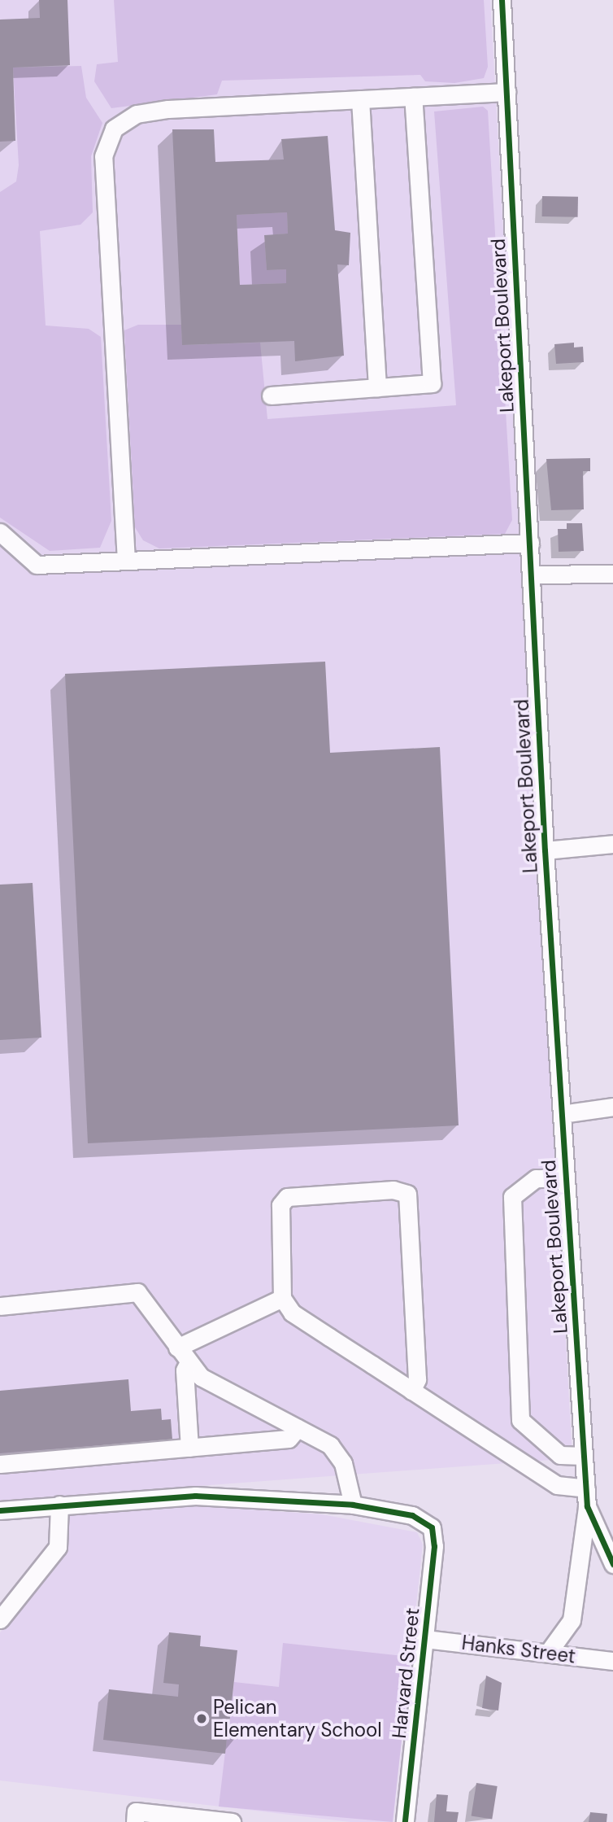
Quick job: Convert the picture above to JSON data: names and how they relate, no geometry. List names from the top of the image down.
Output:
{
  "streets": {
    "street": ["Lakeport Boulevard", "Hanks Street", "Harvard Street"]
  },
  "crossings": [
    ["Hanks Street", "Harvard Street"]
  ],
  "places": ["Pelican Elementary School"]
}
